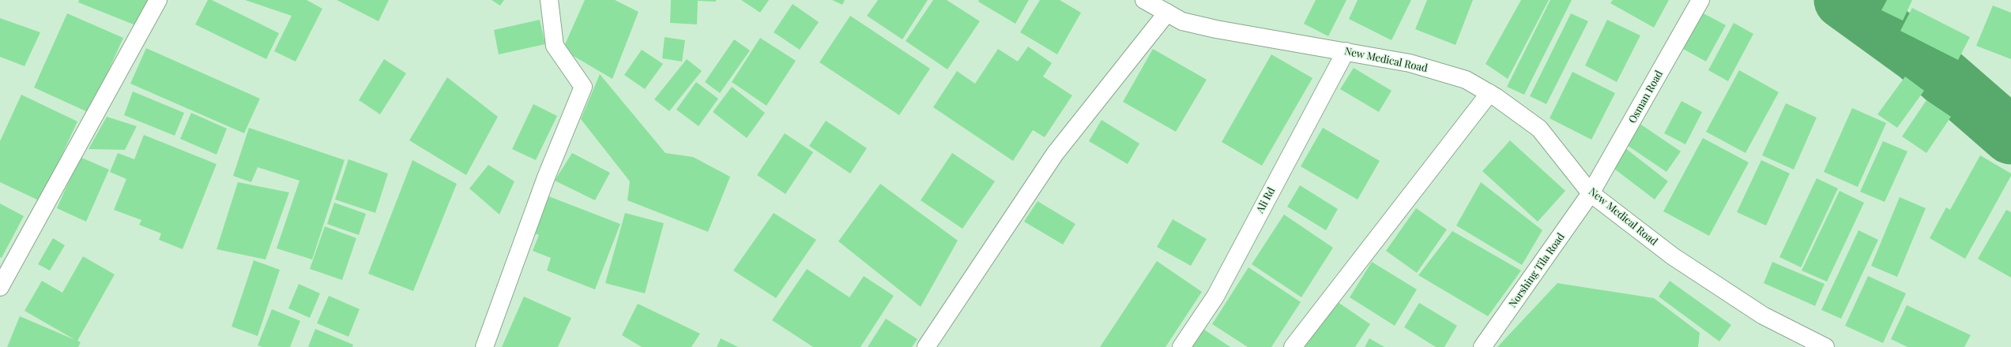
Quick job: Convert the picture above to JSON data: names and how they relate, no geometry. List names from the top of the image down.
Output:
{
  "streets": {
    "street": [
      "New Medical Road",
      "Osman Road",
      "Ali Rd",
      "Norshing Tila Road"
    ]
  },
  "crossings": [
    ["New Medical Road", "Osman Road"],
    ["New Medical Road", "Ali Rd"],
    ["New Medical Road", "Norshing Tila Road"],
    ["Osman Road", "Norshing Tila Road"]
  ]
}
